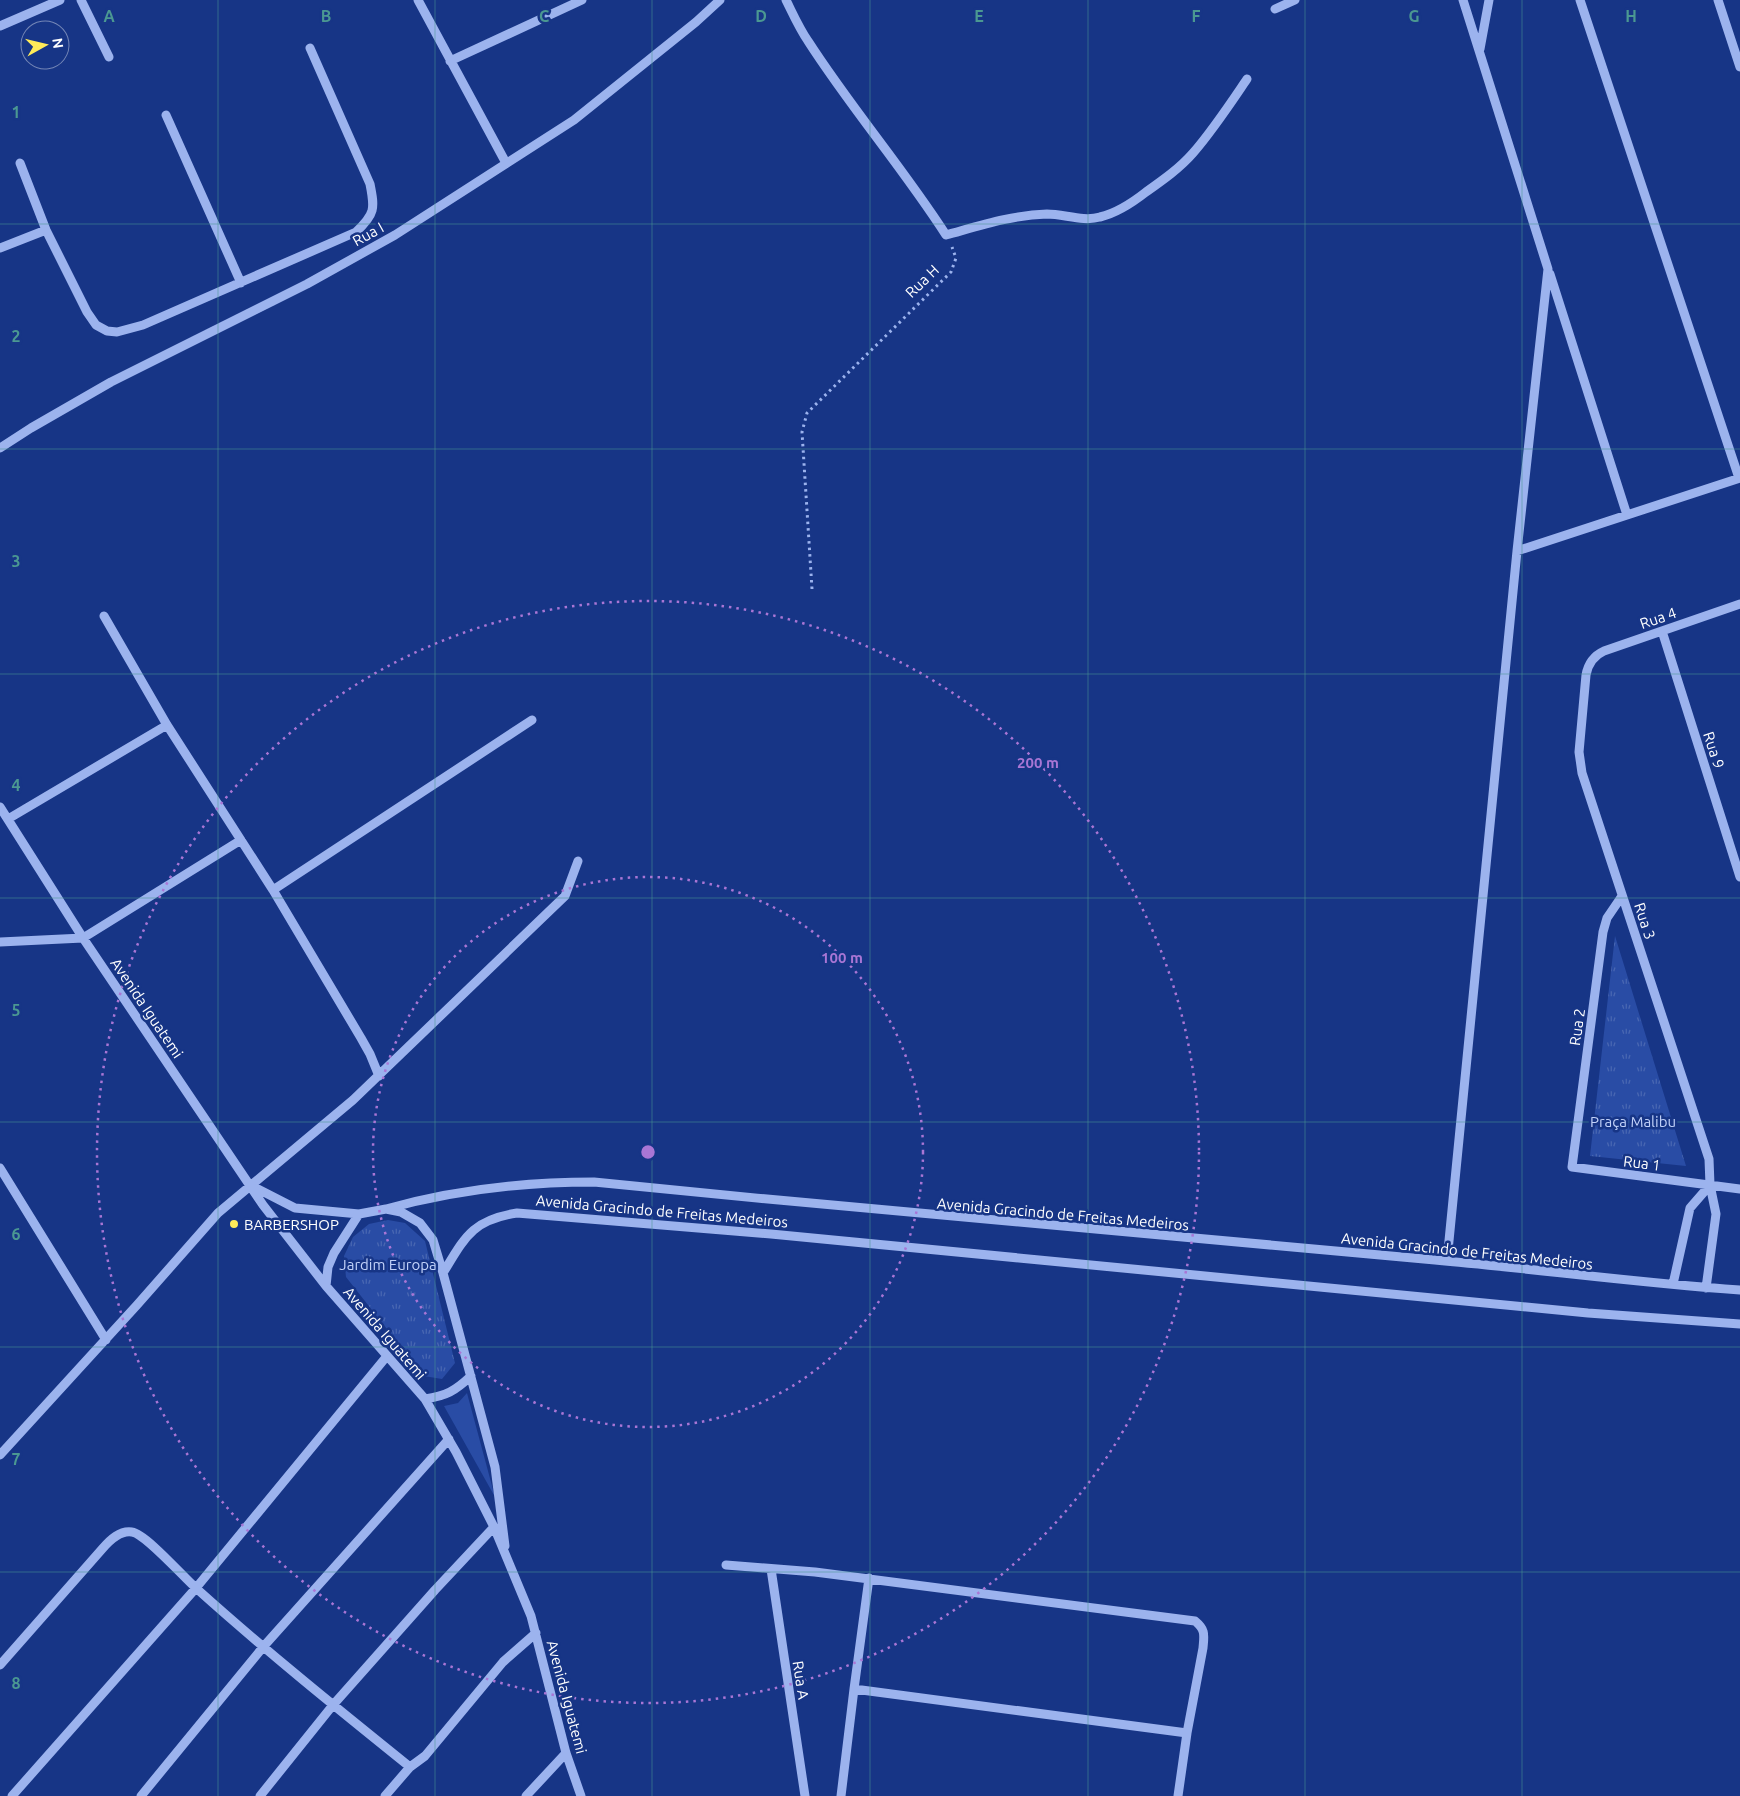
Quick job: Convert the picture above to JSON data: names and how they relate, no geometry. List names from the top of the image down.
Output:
{
  "streets": {
    "street": [
      "Rua I",
      "Rua 4",
      "Rua 9",
      "Rua 3",
      "Avenida Iguatemi",
      "Rua 2",
      "Rua 1",
      "Avenida Gracindo de Freitas Medeiros",
      "Rua A"
    ],
    "path": ["Rua H"]
  },
  "crossings": [
    ["Rua 4", "Rua 9"],
    ["Rua 4", "Rua 3"],
    ["Rua 3", "Rua 2"],
    ["Rua 3", "Rua 1"],
    ["Rua 3", "Avenida Gracindo de Freitas Medeiros"],
    ["Avenida Iguatemi", "Avenida Gracindo de Freitas Medeiros"],
    ["Rua 2", "Rua 1"]
  ],
  "parks": ["Praça Malibu", "Jardim Europa"],
  "places": ["BARBERSHOP"],
  "north": "right",
  "grid": {
    "columns": [
      "A",
      "B",
      "C",
      "D",
      "E",
      "F",
      "G",
      "H"
    ],
    "rows": [
      "1",
      "2",
      "3",
      "4",
      "5",
      "6",
      "7",
      "8"
    ]
  },
  "rings": ["200 m", "100 m"]
}
